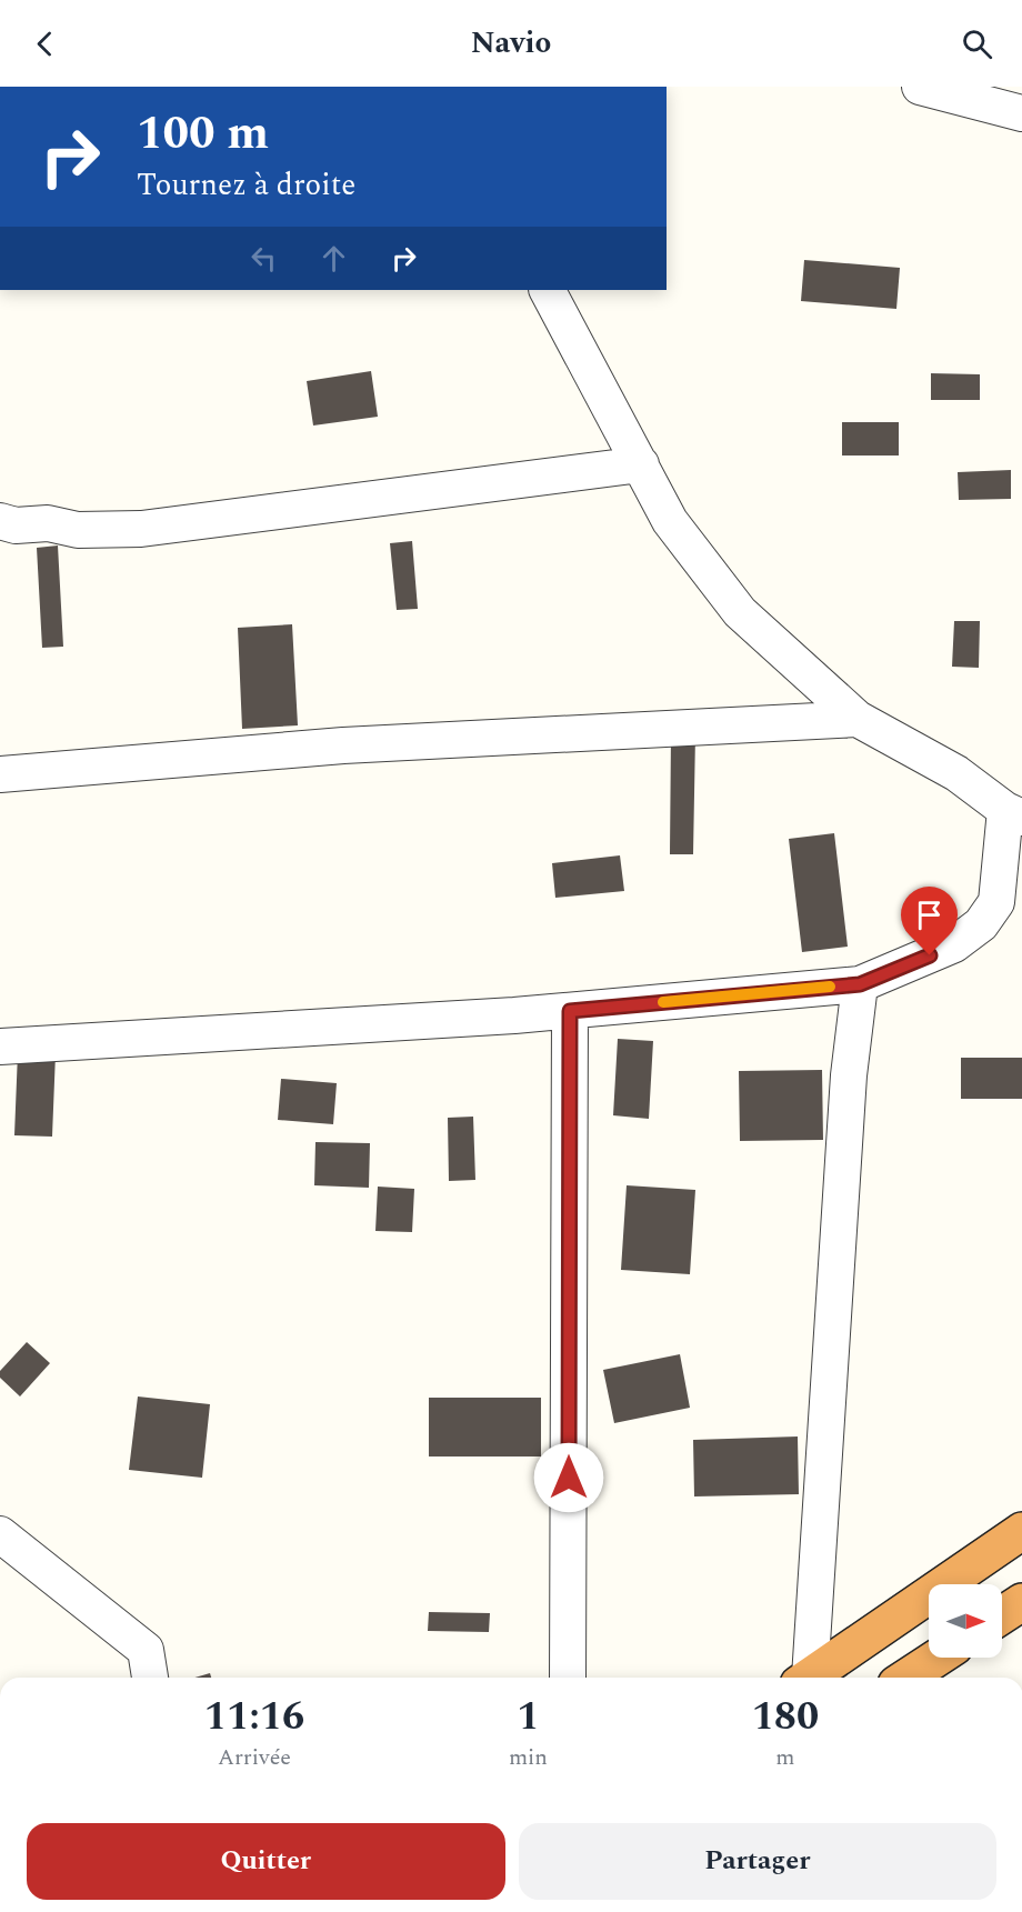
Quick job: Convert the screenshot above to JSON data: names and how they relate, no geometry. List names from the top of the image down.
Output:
{
  "north": "right",
  "page": {
    "header": "Navio",
    "turn": ["100 m", "Tournez à droite"],
    "eta": [
      "11:16",
      "Arrivée",
      "1",
      "min",
      "180",
      "m"
    ],
    "buttons": ["Quitter", "Partager"]
  }
}
